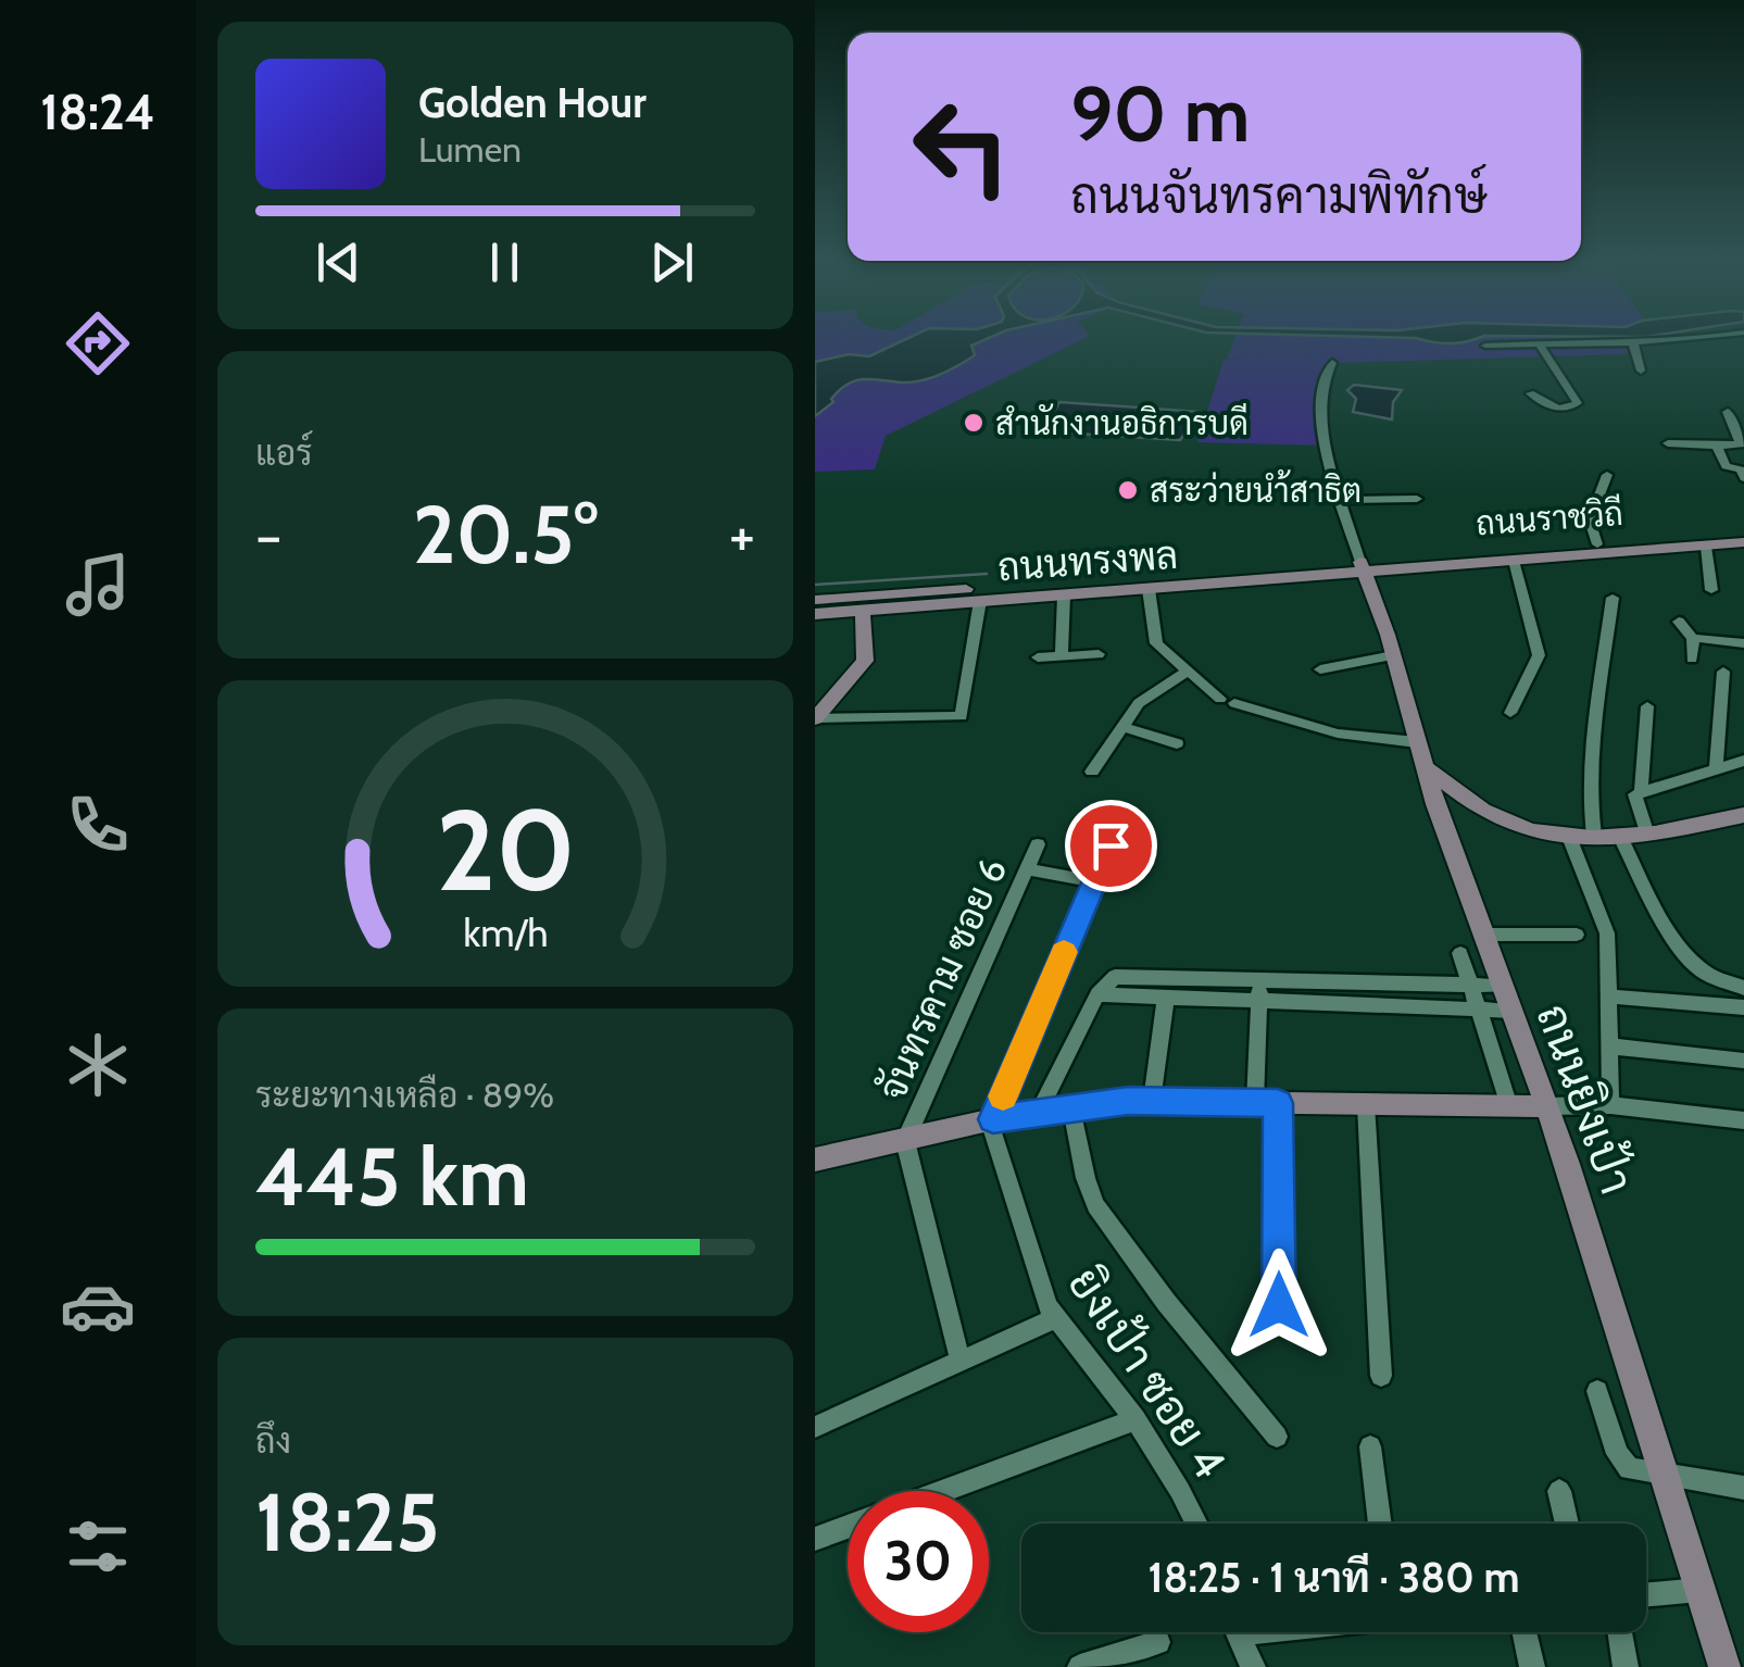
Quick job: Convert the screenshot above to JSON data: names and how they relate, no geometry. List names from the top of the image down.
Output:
{
  "streets": {
    "main road": ["ถนนราชวิถี", "ถนนทรงพล", "ถนนยิงเป้า"],
    "street": ["จันทรคาม ซอย 6", "ยิงเป้า ซอย 4"]
  },
  "crossings": [
    ["ถนนราชวิถี", "ถนนทรงพล"],
    ["ถนนราชวิถี", "ถนนยิงเป้า"],
    ["ถนนทรงพล", "ถนนยิงเป้า"]
  ],
  "places": ["สำนักงานอธิการบดี", "สระว่ายนำ้สาธิต"],
  "page": {
    "tabs": "18:24",
    "turn": ["90 m", "ถนนจันทรคามพิทักษ์"],
    "song": ["Golden Hour", "Lumen"],
    "tile": [
      "แอร์",
      ["ระยะทางเหลือ · 89%", "445 km"],
      ["ถึง", "18:25"]
    ],
    "heat": ["−", "20.5°", "+"],
    "limit": "30",
    "trip": "18:25 · 1 นาที · 380 m",
    "gauge": ["20", "km/h"]
  }
}
